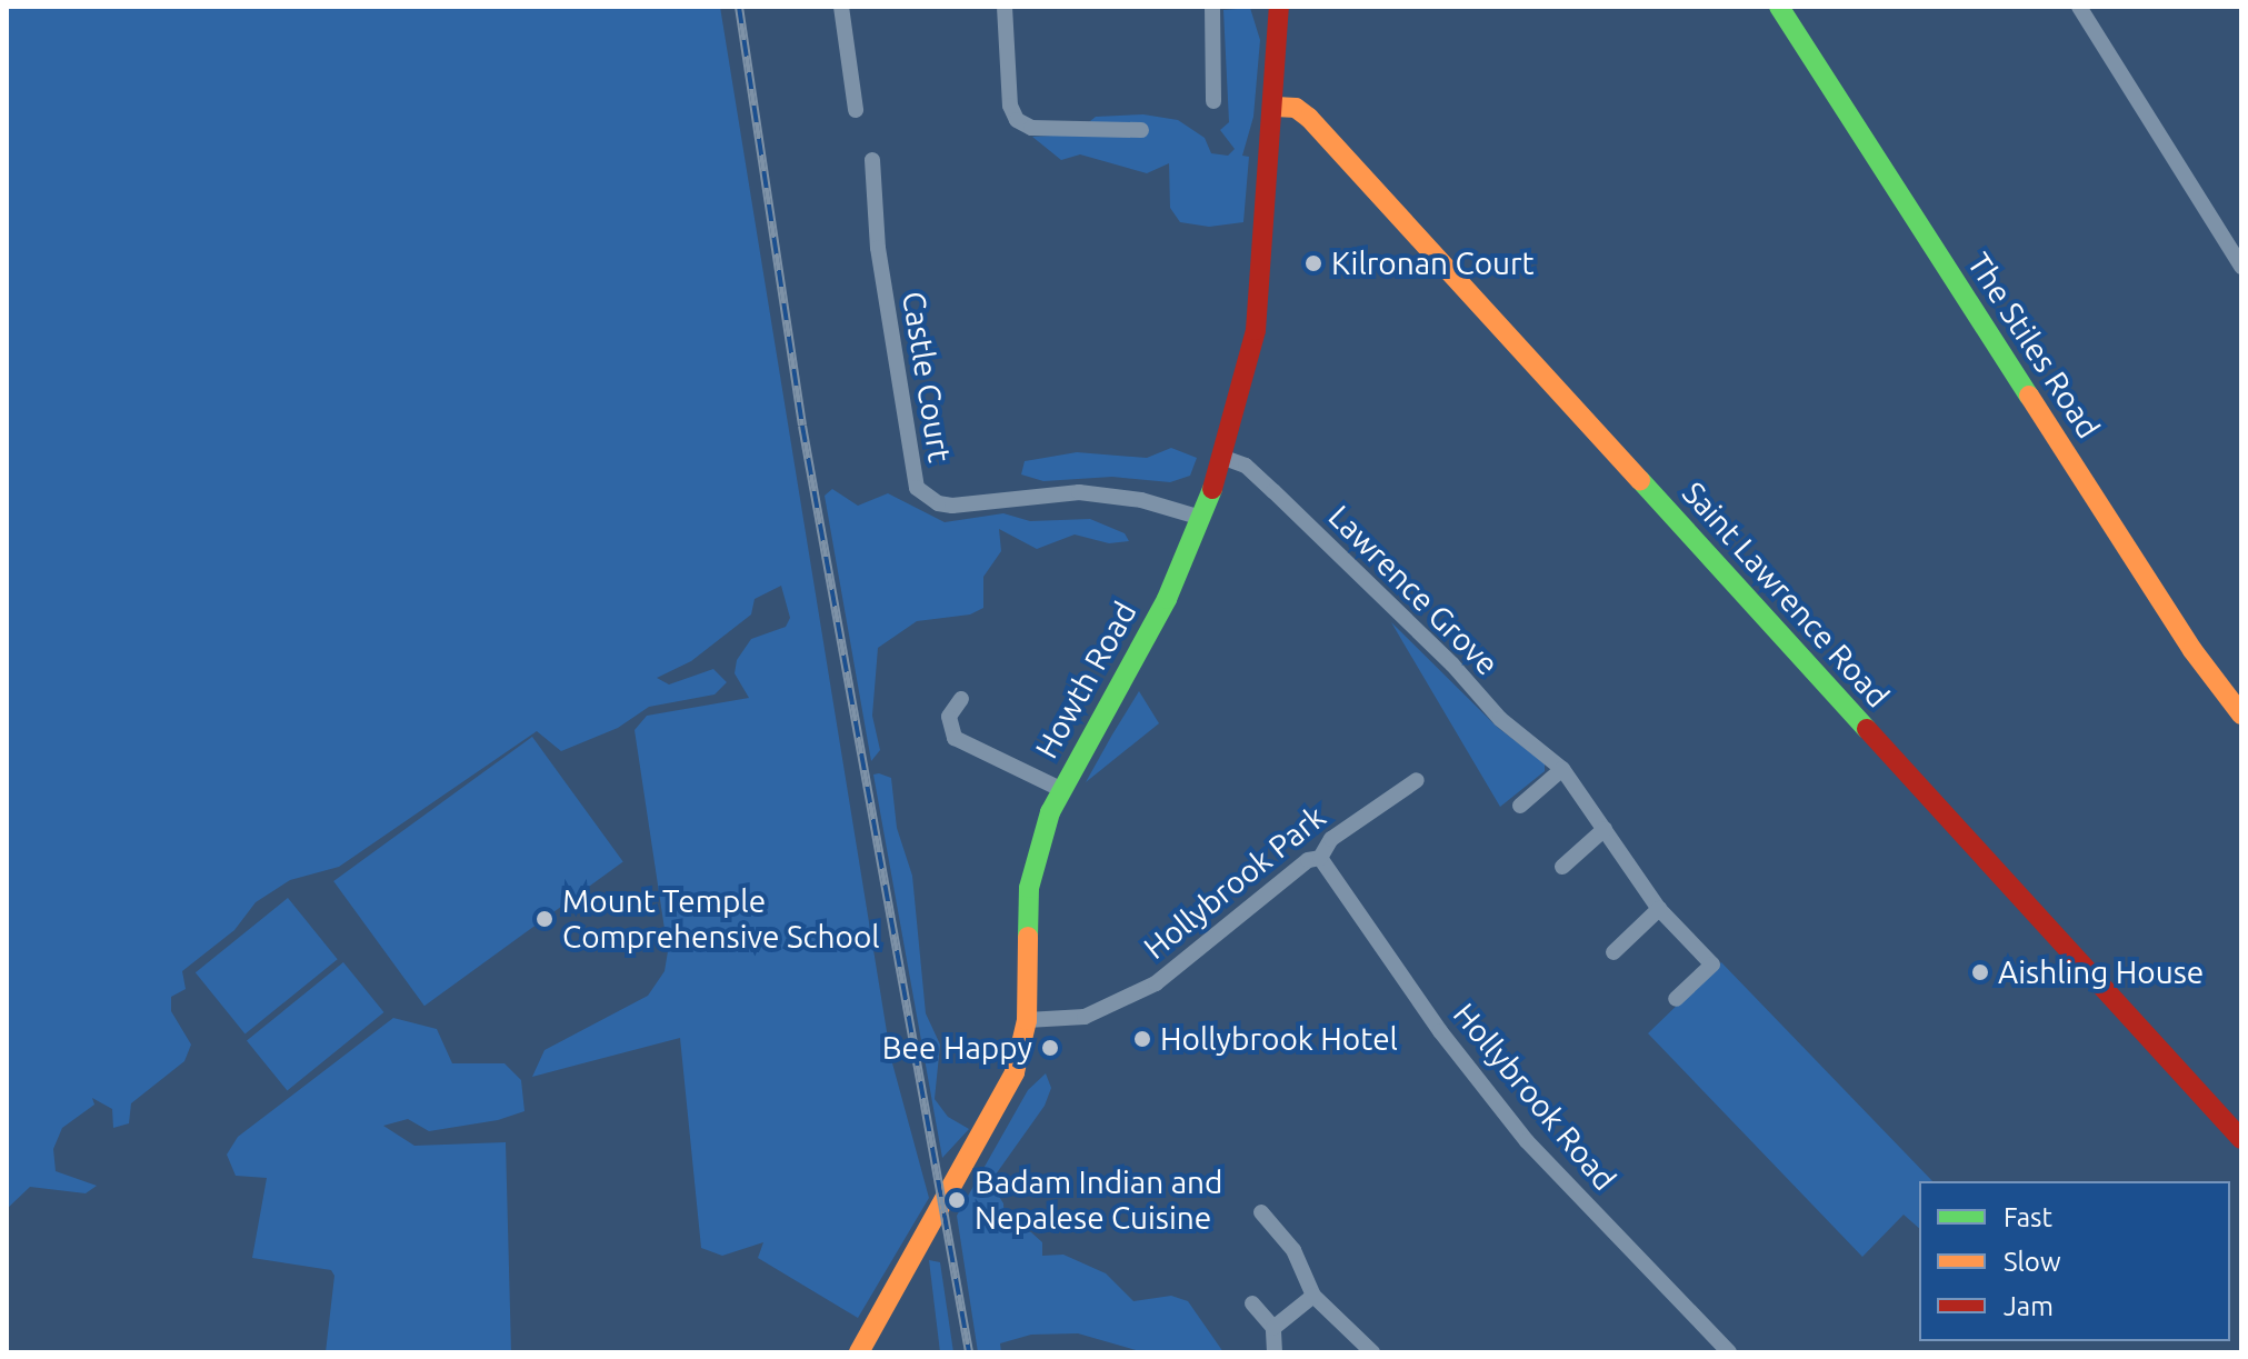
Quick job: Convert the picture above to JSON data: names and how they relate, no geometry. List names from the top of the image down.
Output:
{
  "streets": {
    "street": [
      "The Stiles Road",
      "Castle Court",
      "Lawrence Grove",
      "Saint Lawrence Road",
      "Howth Road",
      "Hollybrook Park",
      "Hollybrook Road"
    ]
  },
  "crossings": [
    ["Castle Court", "Howth Road"],
    ["Lawrence Grove", "Howth Road"],
    ["Saint Lawrence Road", "Howth Road"],
    ["Howth Road", "Hollybrook Park"],
    ["Hollybrook Park", "Hollybrook Road"]
  ],
  "places": [
    "Kilronan Court",
    "Mount Temple Comprehensive School",
    "Aishling House",
    "Hollybrook Hotel",
    "Bee Happy",
    "Badam Indian and Nepalese Cuisine"
  ],
  "legend": ["Fast", "Slow", "Jam"]
}
